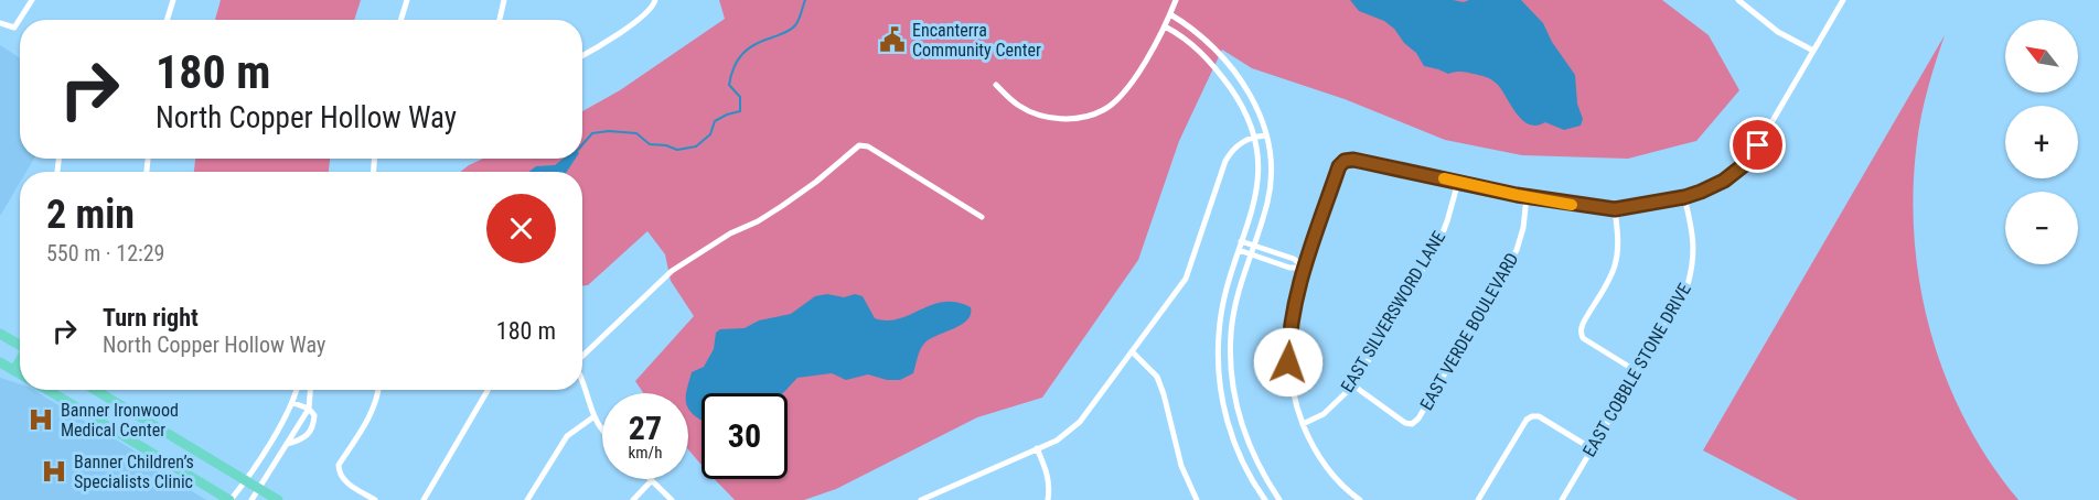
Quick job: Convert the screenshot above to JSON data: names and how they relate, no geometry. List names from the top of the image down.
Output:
{
  "streets": {
    "street": ["EAST SILVERSWORD LANE", "EAST VERDE BOULEVARD", "EAST COBBLE STONE DRIVE"]
  },
  "crossings": [
    ["EAST SILVERSWORD LANE", "EAST VERDE BOULEVARD"]
  ],
  "places": {
    "public building": ["Encanterra Community Center"],
    "hospital": ["Banner Ironwood Medical Center", "Banner Children’s Specialists Clinic"]
  },
  "north": "top left",
  "page": {
    "map_buttons": ["+", "−"],
    "turn": ["180 m", "North Copper Hollow Way"],
    "heading": ["2 min", "550 m · 12:29"],
    "list": [
      {
        "name": "Turn right",
        "note": "North Copper Hollow Way",
        "value": "180 m"
      }
    ],
    "speed": "27 km/h",
    "limit": "30"
  }
}
